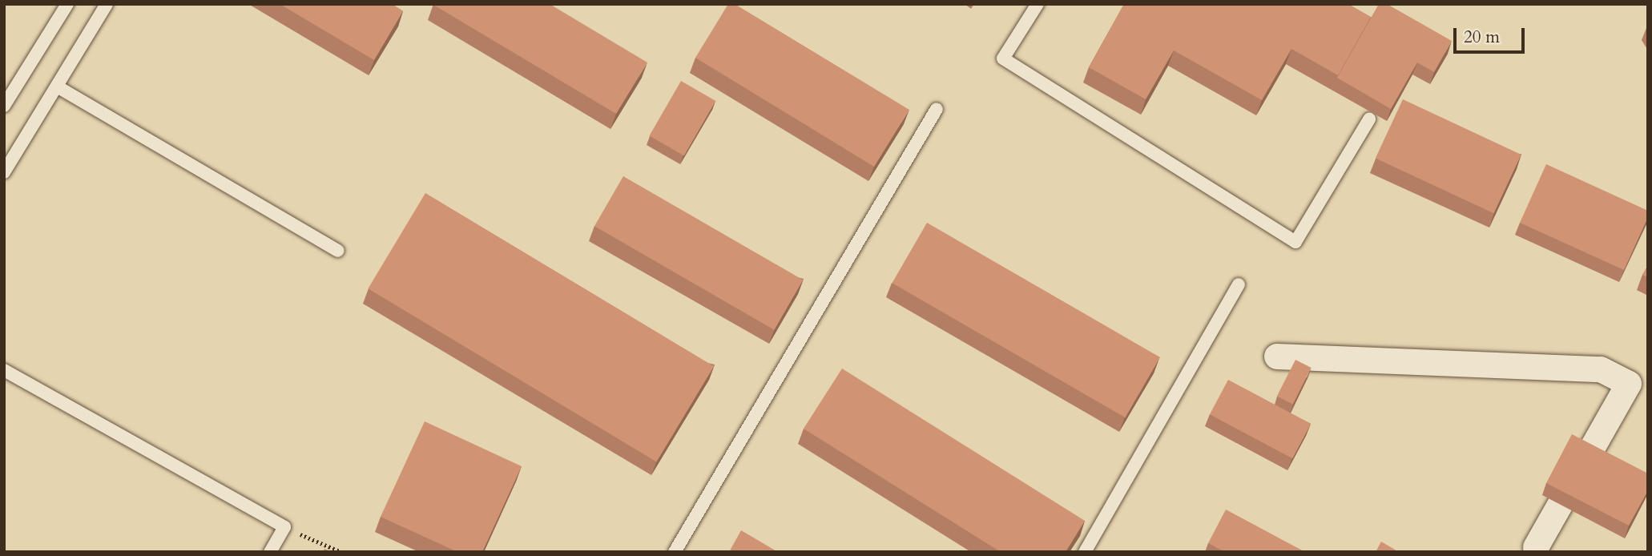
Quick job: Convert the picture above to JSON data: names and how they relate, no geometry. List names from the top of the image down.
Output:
{
  "scale_bar": "20 m"
}
